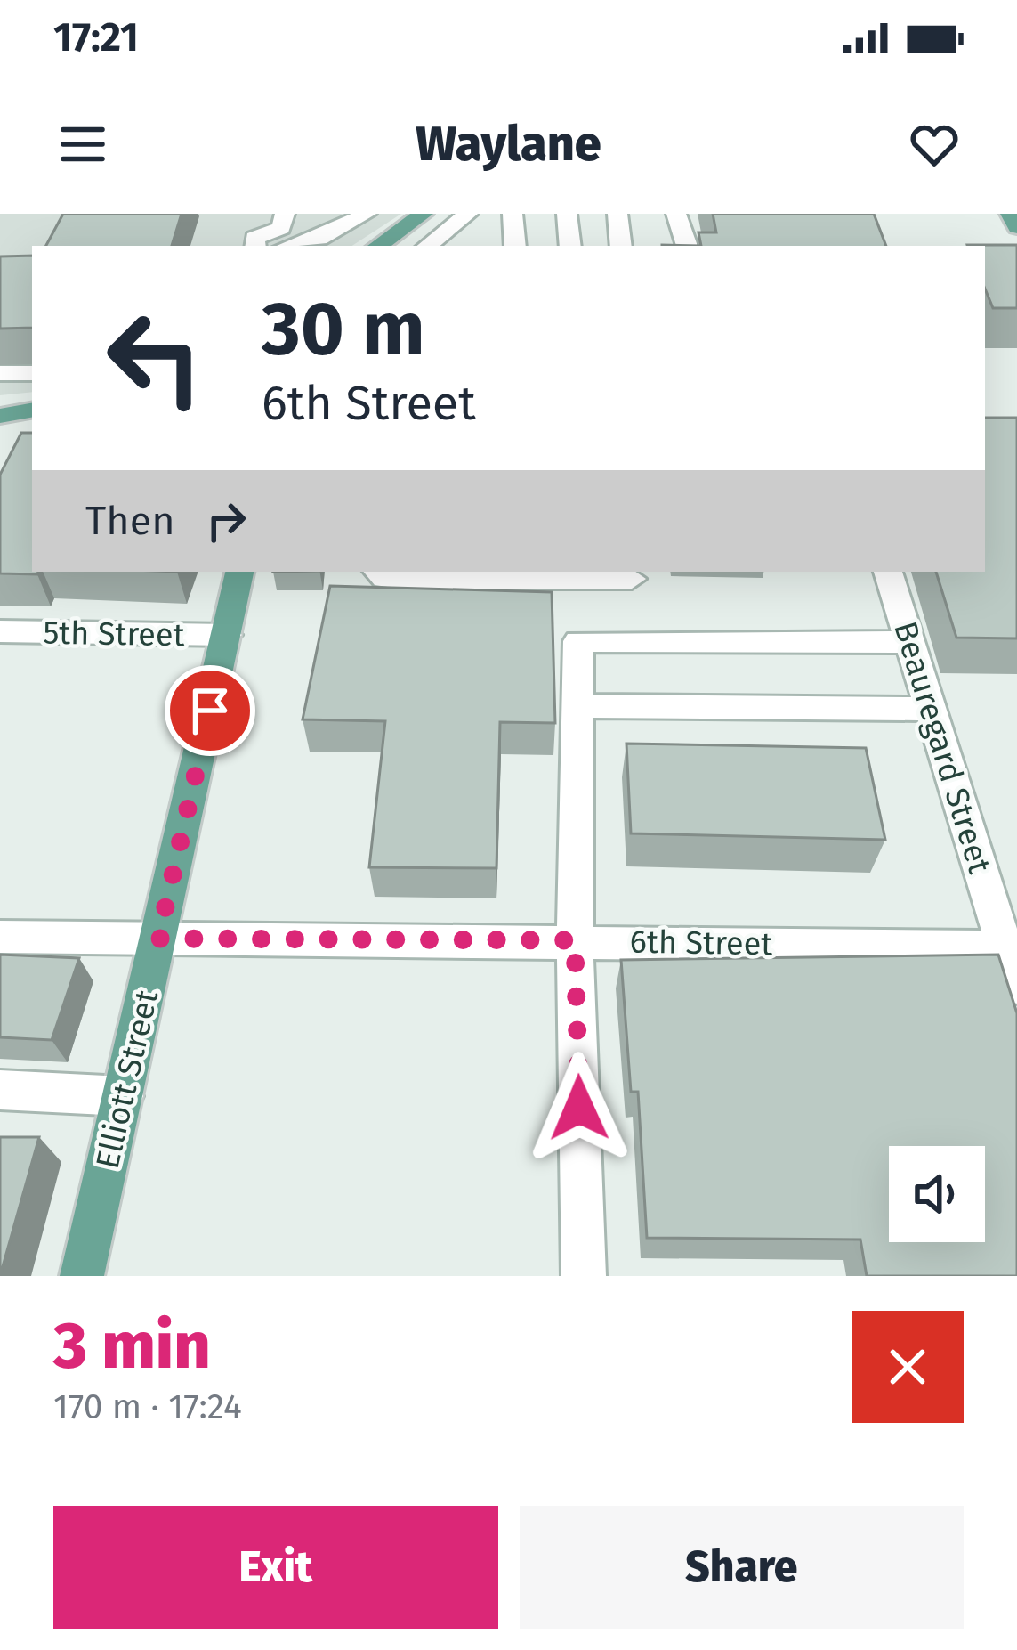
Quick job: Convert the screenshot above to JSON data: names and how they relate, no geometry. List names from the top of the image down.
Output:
{
  "streets": {
    "main road": ["Elliott Street"],
    "street": ["5th Street", "Beauregard Street", "6th Street"]
  },
  "crossings": [
    ["5th Street", "Elliott Street"],
    ["Beauregard Street", "6th Street"],
    ["6th Street", "Elliott Street"]
  ],
  "page": {
    "status": "17:21",
    "header": "Waylane",
    "turn": ["30 m", "6th Street"],
    "then": "Then",
    "heading": ["3 min", "170 m · 17:24"],
    "buttons": ["Exit", "Share"]
  }
}
